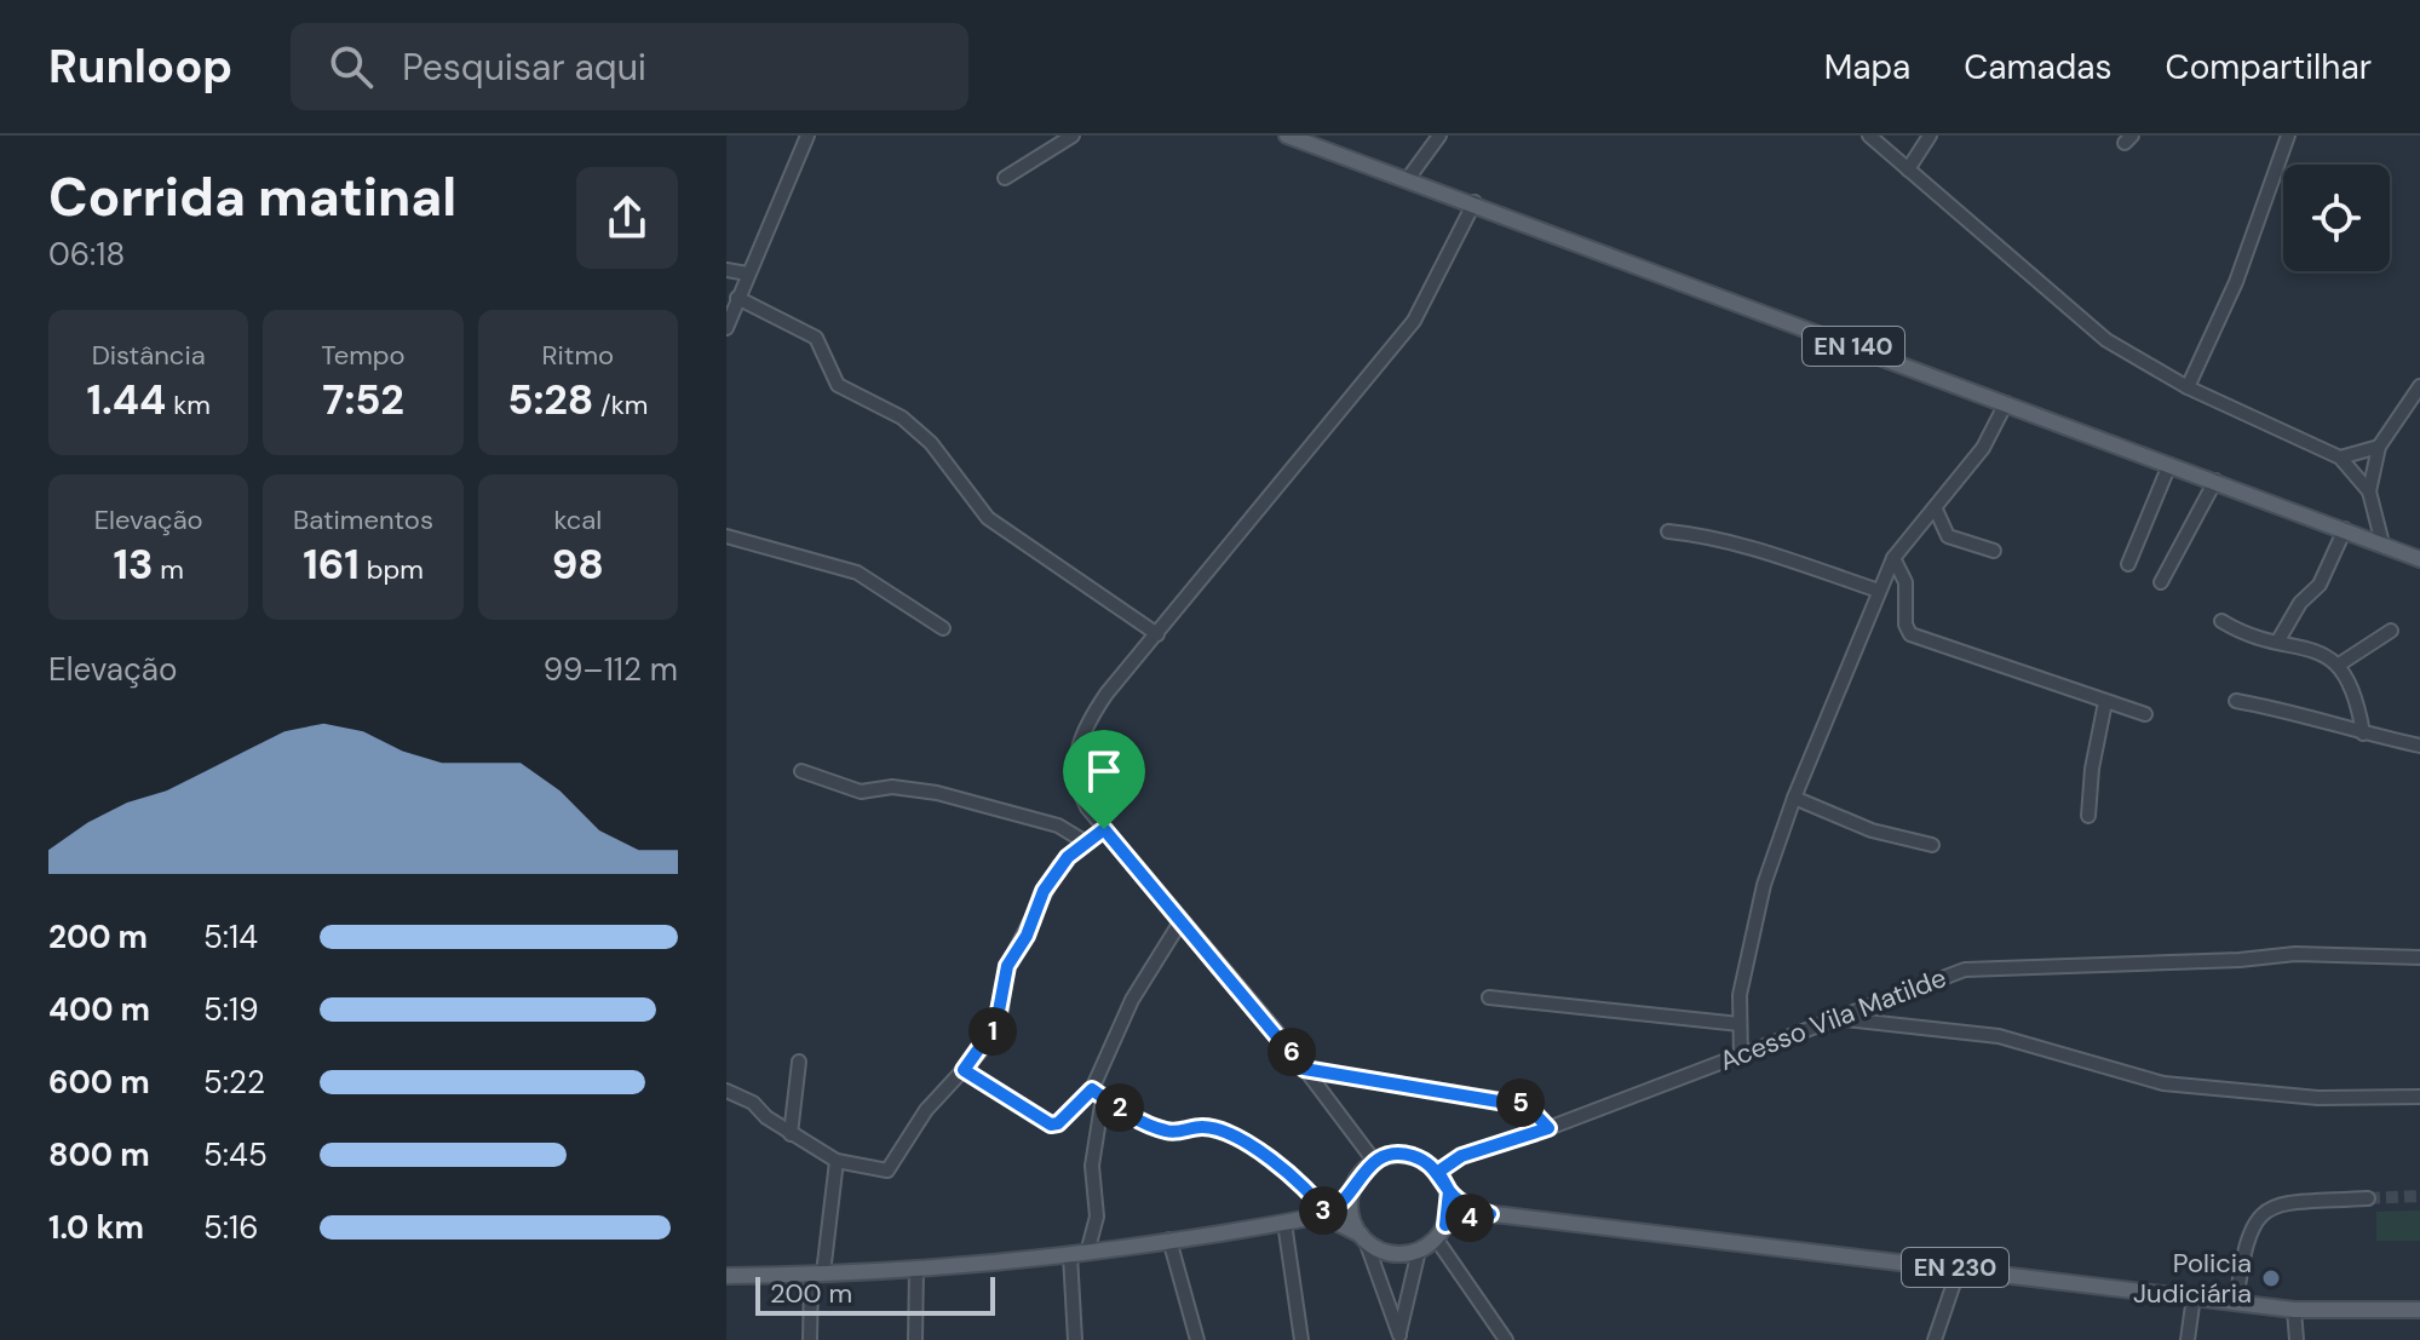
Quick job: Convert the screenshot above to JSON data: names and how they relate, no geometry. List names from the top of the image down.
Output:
{
  "streets": {
    "main road": ["EN 140", "EN 230"],
    "street": ["Acesso Vila Matilde"]
  },
  "crossings": [
    ["Acesso Vila Matilde", "EN 230"]
  ],
  "places": ["Policia Judiciária"],
  "scale_bar": "200 m",
  "page": {
    "header": "Runloop",
    "search": "Pesquisar aqui",
    "nav": ["Mapa", "Camadas", "Compartilhar"],
    "heading": ["Corrida matinal", "06:18"],
    "stats": [
      ["Distância", "1.44 km"],
      ["Tempo", "7:52"],
      ["Ritmo", "5:28 /km"],
      ["Elevação", "13 m"],
      ["Batimentos", "161 bpm"],
      ["kcal", "98"]
    ],
    "chart": ["Elevação", "99–112 m"],
    "list": [
      {
        "name": "200 m",
        "note": "5:14"
      },
      {
        "name": "400 m",
        "note": "5:19"
      },
      {
        "name": "600 m",
        "note": "5:22"
      },
      {
        "name": "800 m",
        "note": "5:45"
      },
      {
        "name": "1.0 km",
        "note": "5:16"
      }
    ],
    "pins": [
      "1",
      "6",
      "5",
      "2",
      "3",
      "4"
    ],
    "scale": "200 m"
  }
}
